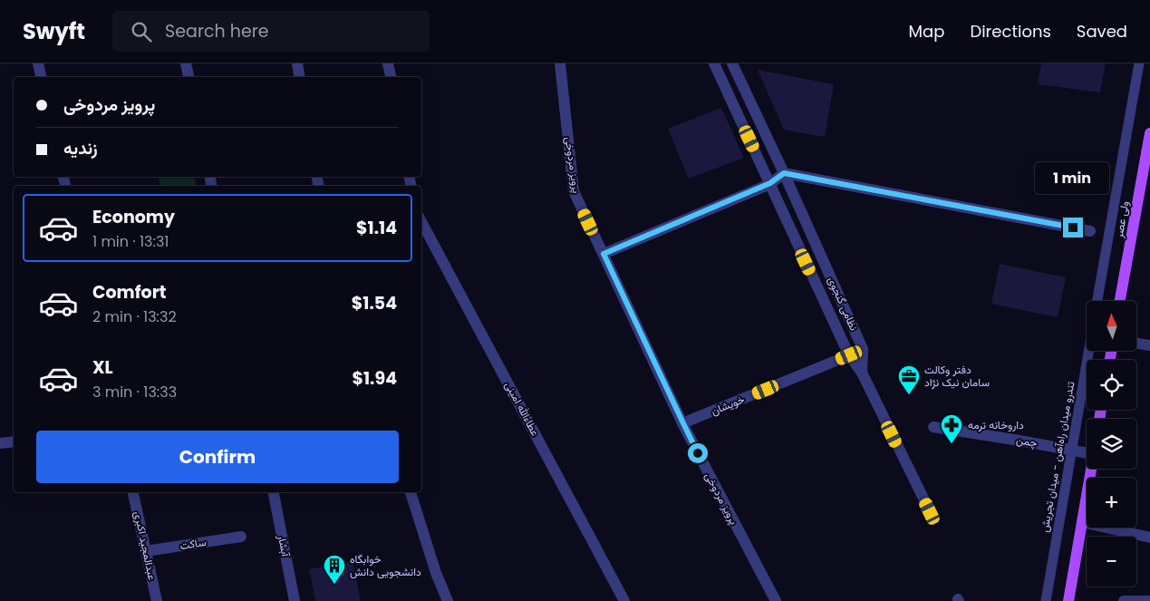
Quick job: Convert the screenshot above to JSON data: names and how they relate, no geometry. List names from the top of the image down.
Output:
{
  "streets": {
    "main road": ["ولی عصر"],
    "street": [
      "پرویز مردوخی",
      "نظامی گنجوی",
      "خویشان",
      "عطاءالله امینی",
      "چمن",
      "ساکت",
      "عبدالمجید اکبری",
      "آبشار"
    ],
    "lane": ["تندرو میدان راه‌آهن - میدان تجریش"]
  },
  "crossings": [
    ["پرویز مردوخی", "خویشان"],
    ["نظامی گنجوی", "خویشان"],
    ["چمن", "تندرو میدان راه‌آهن - میدان تجریش"],
    ["ساکت", "عبدالمجید اکبری"]
  ],
  "places": {
    "office": ["دفتر وکالت سامان نیک نژاد"],
    "pharmacy": ["داروخانه ترمه"],
    "building": ["خوابگاه دانشجویی دانش"]
  },
  "north": "top",
  "page": {
    "header": "Swyft",
    "search": "Search here",
    "nav": ["Map", "Directions", "Saved"],
    "banner": ["پرویز مردوخی", "زندیه"],
    "bubble": "1 min",
    "list": [
      {
        "name": "Economy",
        "note": "1 min · 13:31",
        "value": "$1.14"
      },
      {
        "name": "Comfort",
        "note": "2 min · 13:32",
        "value": "$1.54"
      },
      {
        "name": "XL",
        "note": "3 min · 13:33",
        "value": "$1.94"
      }
    ],
    "map_buttons": ["+", "−"],
    "buttons": "Confirm"
  }
}
